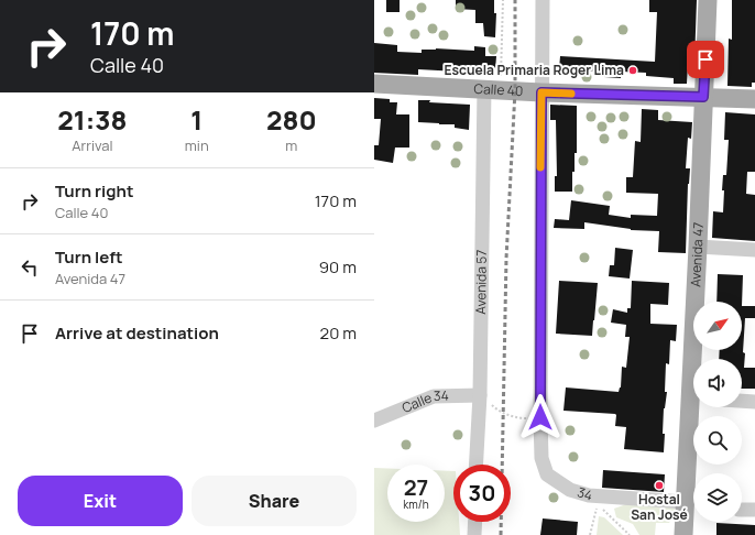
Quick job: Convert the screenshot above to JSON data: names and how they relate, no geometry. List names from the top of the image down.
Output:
{
  "streets": {
    "main road": ["Calle 40", "Avenida 47"],
    "street": ["Avenida 57", "Calle 34", "34"]
  },
  "crossings": [
    ["Calle 40", "Avenida 47"],
    ["Calle 40", "Avenida 57"],
    ["Calle 40", "34"],
    ["Avenida 47", "34"],
    ["Avenida 57", "Calle 34"]
  ],
  "places": ["Escuela Primaria Roger Lima", "Hostal San José"],
  "north": "top right",
  "page": {
    "turn": ["170 m", "Calle 40"],
    "eta": [
      "21:38",
      "Arrival",
      "1",
      "min",
      "280",
      "m"
    ],
    "list": [
      {
        "name": "Turn right",
        "note": "Calle 40",
        "value": "170 m"
      },
      {
        "name": "Turn left",
        "note": "Avenida 47",
        "value": "90 m"
      },
      {
        "name": "Arrive at destination",
        "value": "20 m"
      }
    ],
    "speed": "27 km/h",
    "limit": "30",
    "buttons": ["Exit", "Share"]
  }
}
